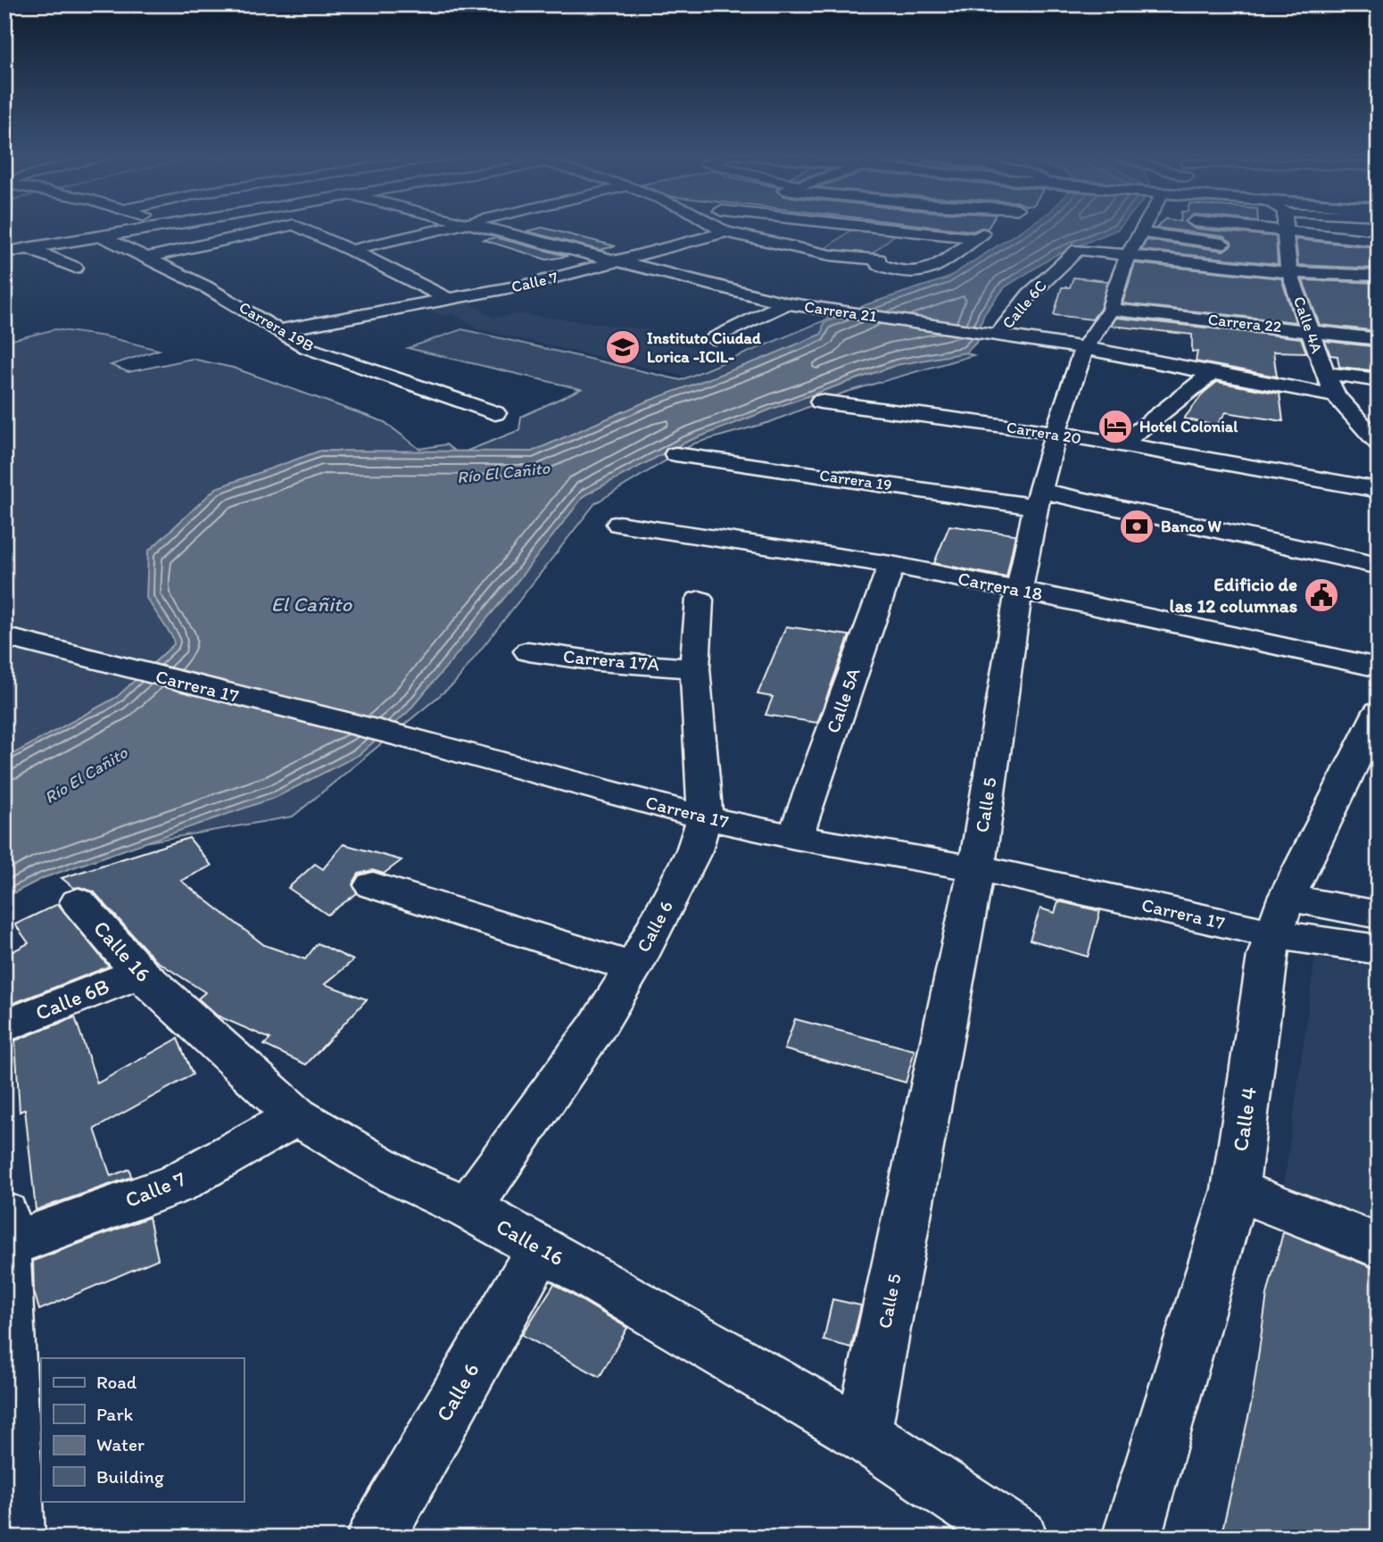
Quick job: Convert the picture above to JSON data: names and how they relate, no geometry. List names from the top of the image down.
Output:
{
  "streets": {
    "street": [
      "Calle 7",
      "Calle 6C",
      "Carrera 21",
      "Carrera 22",
      "Calle 4A",
      "Carrera 19B",
      "Carrera 20",
      "Carrera 19",
      "Carrera 18",
      "Carrera 17A",
      "Carrera 17",
      "Calle 5A",
      "Calle 5",
      "Calle 6",
      "Calle 16",
      "Calle 6B",
      "Calle 4"
    ]
  },
  "crossings": [
    ["Calle 7", "Carrera 21"],
    ["Calle 7", "Carrera 19B"],
    ["Calle 7", "Calle 16"],
    ["Calle 6C", "Carrera 21"],
    ["Carrera 21", "Calle 4A"],
    ["Carrera 21", "Calle 5"],
    ["Carrera 22", "Calle 4A"],
    ["Carrera 22", "Calle 5"],
    ["Carrera 20", "Calle 5"],
    ["Carrera 19", "Calle 5"],
    ["Carrera 18", "Calle 5A"],
    ["Carrera 18", "Calle 5"],
    ["Carrera 17A", "Calle 6"],
    ["Carrera 17", "Calle 5A"],
    ["Carrera 17", "Calle 5"],
    ["Carrera 17", "Calle 6"],
    ["Carrera 17", "Calle 4"],
    ["Calle 5", "Calle 16"],
    ["Calle 6", "Calle 16"],
    ["Calle 16", "Calle 6B"]
  ],
  "water": ["Río El Cañito", "El Cañito"],
  "places": {
    "school or university": ["Instituto Ciudad Lorica -ICIL-"],
    "hotel": ["Hotel Colonial"],
    "bank": ["Banco W"],
    "public building": ["Edificio de las 12 columnas"]
  },
  "legend": [
    "Road",
    "Park",
    "Water",
    "Building"
  ]
}
